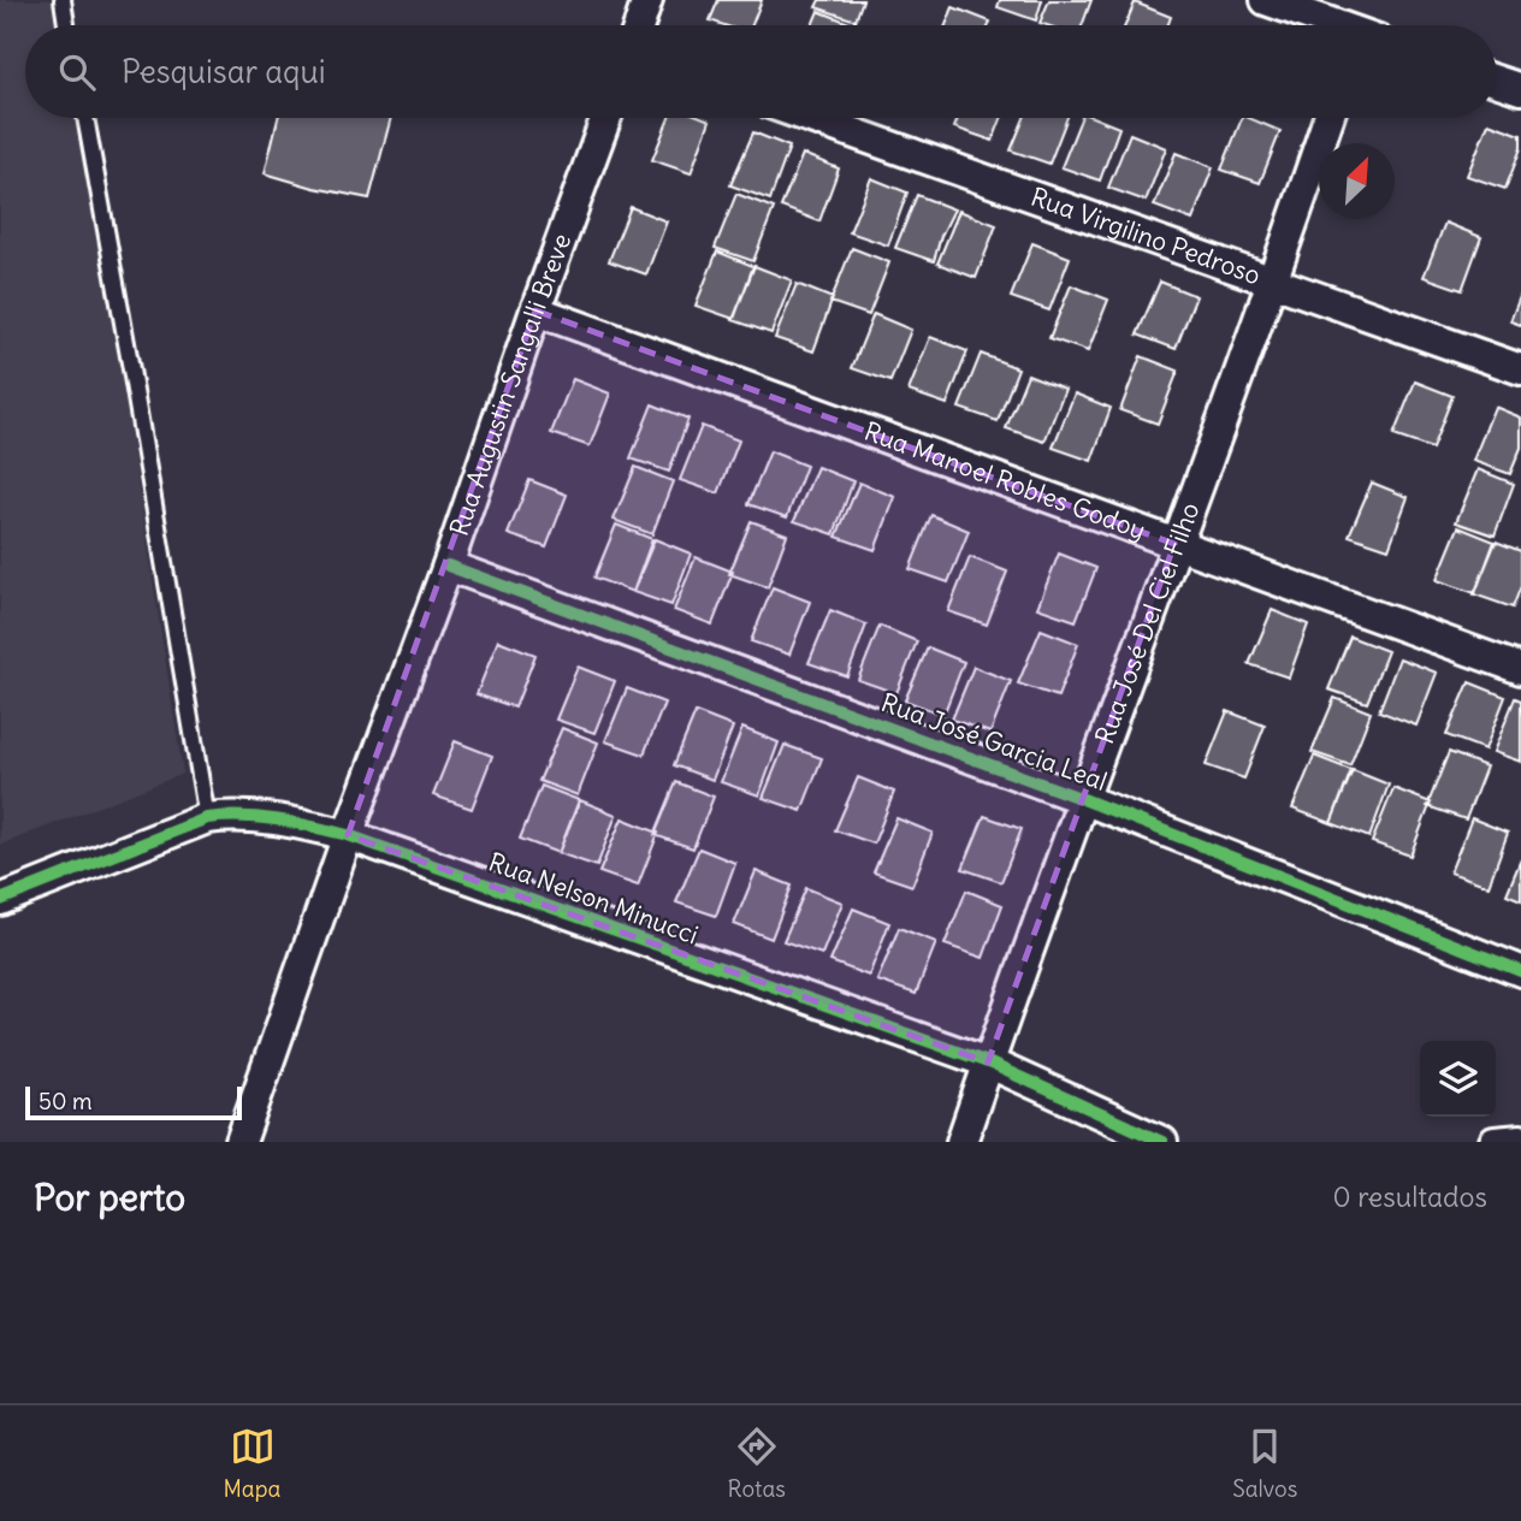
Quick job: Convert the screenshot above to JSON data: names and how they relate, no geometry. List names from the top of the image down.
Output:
{
  "streets": {
    "street": [
      "Rua Virgilino Pedroso",
      "Rua Augustin Sangalli Breve",
      "Rua Manoel Robles Godoy",
      "Rua José Del Ciel Filho",
      "Rua José Garcia Leal",
      "Rua Nelson Minucci"
    ]
  },
  "crossings": [
    ["Rua Virgilino Pedroso", "Rua José Del Ciel Filho"],
    ["Rua Augustin Sangalli Breve", "Rua Manoel Robles Godoy"],
    ["Rua Augustin Sangalli Breve", "Rua José Garcia Leal"],
    ["Rua Augustin Sangalli Breve", "Rua Nelson Minucci"],
    ["Rua Manoel Robles Godoy", "Rua José Del Ciel Filho"],
    ["Rua José Del Ciel Filho", "Rua José Garcia Leal"],
    ["Rua José Del Ciel Filho", "Rua Nelson Minucci"]
  ],
  "scale_bar": "50 m",
  "north": "top right",
  "page": {
    "search": "Pesquisar aqui",
    "scale": "50 m",
    "heading": ["Por perto", "0 resultados"],
    "nav": ["Mapa", "Rotas", "Salvos"]
  }
}
